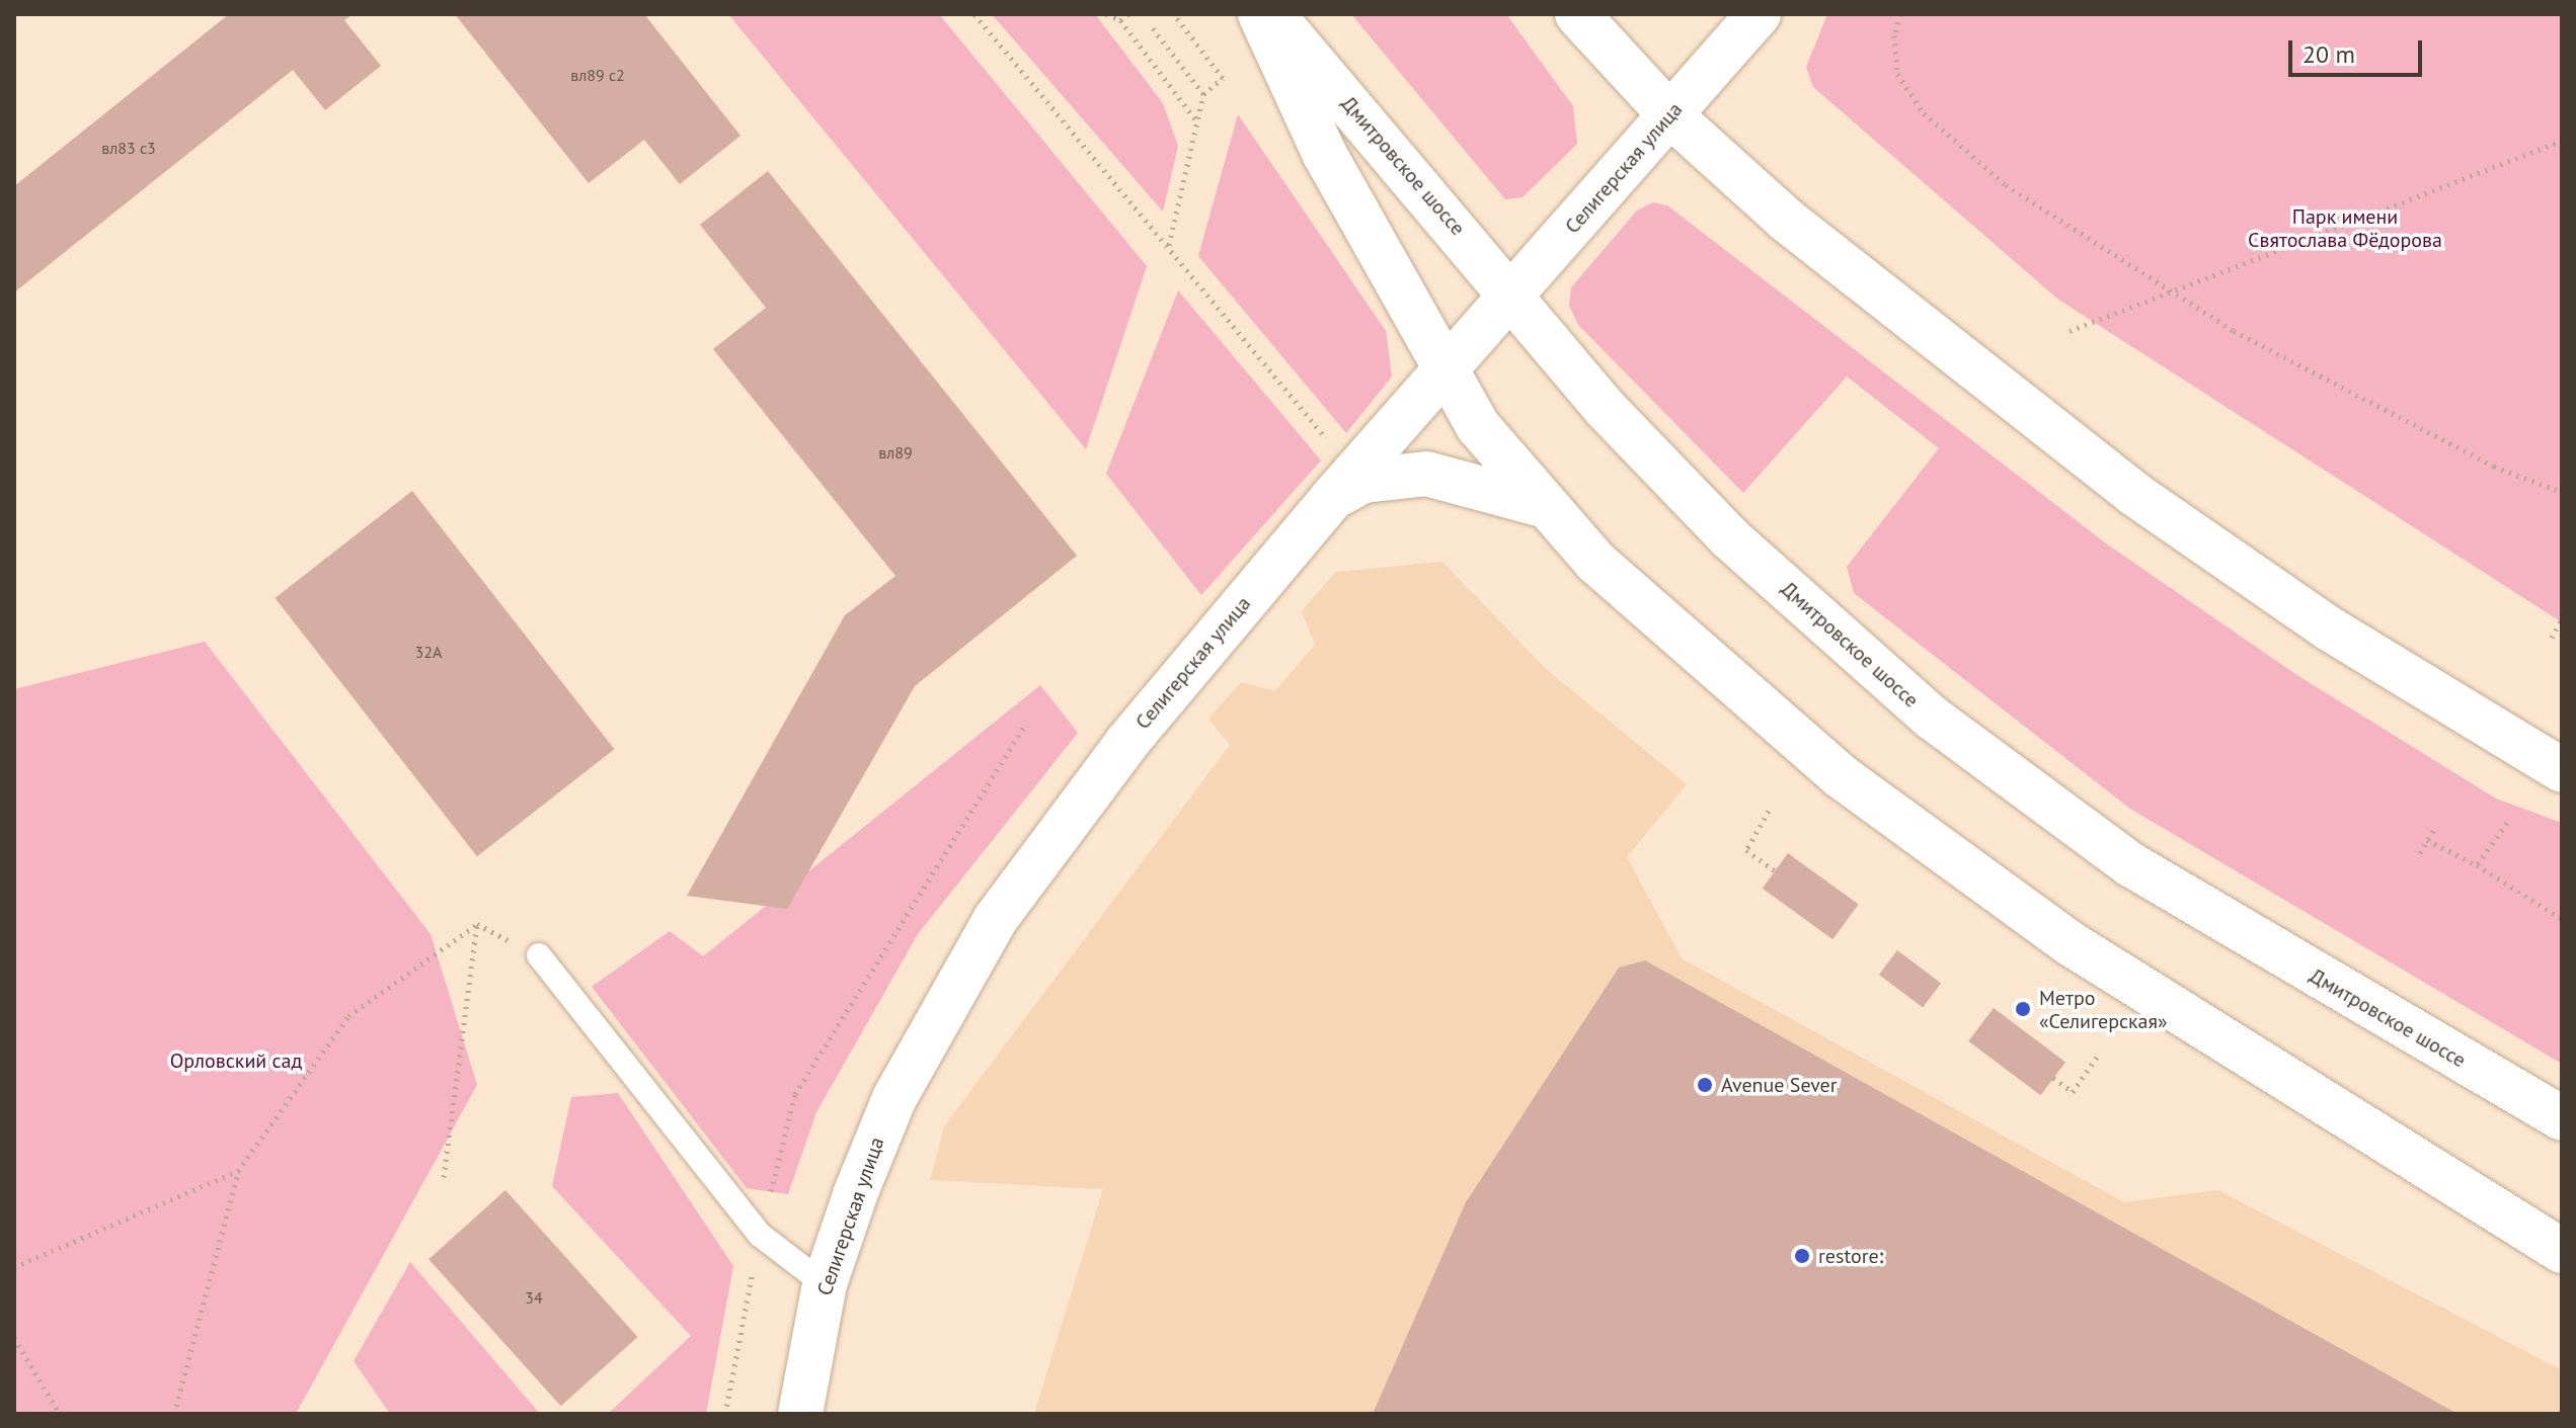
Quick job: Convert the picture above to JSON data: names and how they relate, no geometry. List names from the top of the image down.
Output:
{
  "streets": {
    "street": ["Дмитровское шоссе", "Селигерская улица"]
  },
  "crossings": [
    ["Дмитровское шоссе", "Селигерская улица"]
  ],
  "parks": ["Парк имени Святослава Фёдорова", "Орловский сад"],
  "places": ["Метро «Селигерская»", "Avenue Sever", "restore:"],
  "house_numbers": [
    "вл89 с2",
    "вл83 с3",
    "вл89",
    "32А",
    "34"
  ],
  "scale_bar": "20 m"
}
